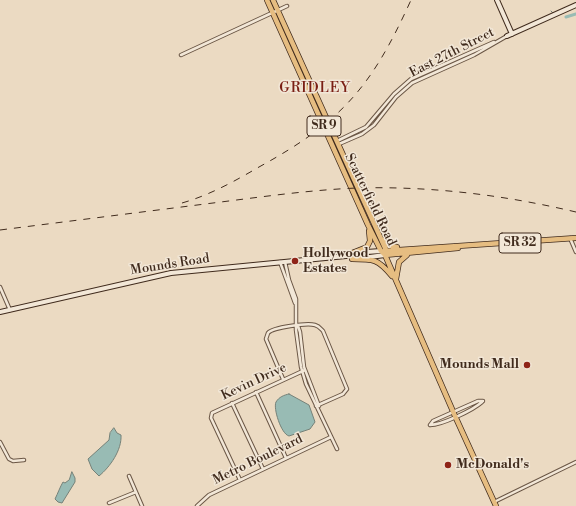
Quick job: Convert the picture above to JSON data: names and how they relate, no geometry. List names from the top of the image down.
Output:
{
  "streets": {
    "main road": [
      "East 27th Street",
      "SR 9",
      "Scatterfield Road",
      "SR 32",
      "Mounds Road"
    ],
    "street": ["Kevin Drive", "Metro Boulevard"]
  },
  "crossings": [
    ["East 27th Street", "Scatterfield Road"],
    ["Scatterfield Road", "Mounds Road"],
    ["Kevin Drive", "Metro Boulevard"]
  ],
  "districts": ["GRIDLEY"],
  "places": ["Hollywood Estates", "Mounds Mall", "McDonald's"]
}
